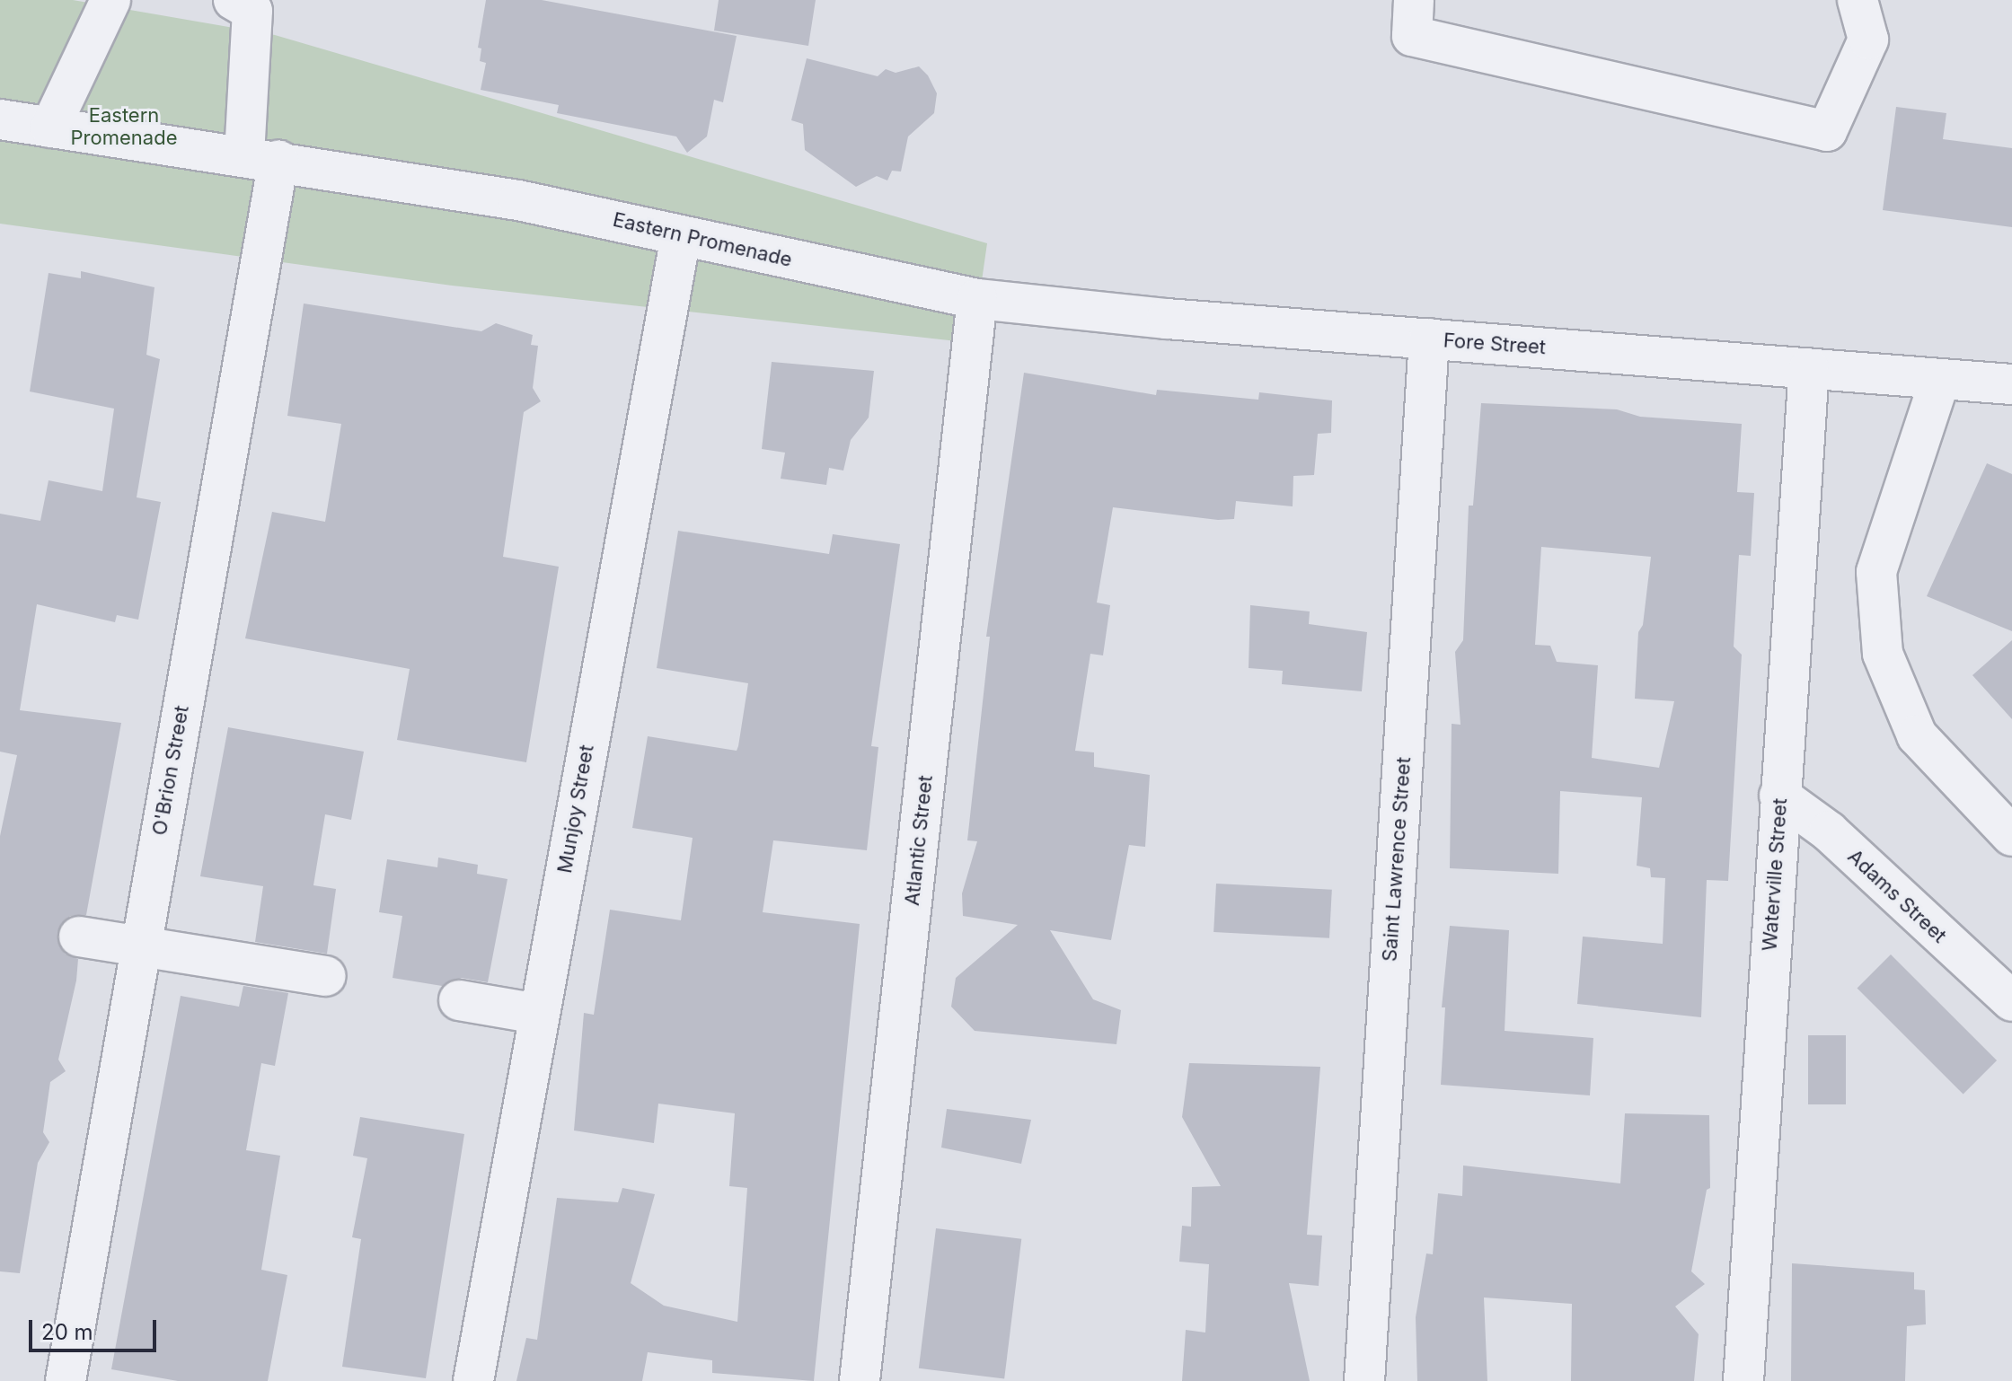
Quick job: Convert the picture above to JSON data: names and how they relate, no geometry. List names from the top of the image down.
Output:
{
  "streets": {
    "street": [
      "Eastern Promenade",
      "Fore Street",
      "O'Brion Street",
      "Munjoy Street",
      "Atlantic Street",
      "Saint Lawrence Street",
      "Waterville Street",
      "Adams Street"
    ]
  },
  "crossings": [
    ["Eastern Promenade", "Fore Street"],
    ["Eastern Promenade", "O'Brion Street"],
    ["Eastern Promenade", "Munjoy Street"],
    ["Eastern Promenade", "Atlantic Street"],
    ["Fore Street", "Atlantic Street"],
    ["Fore Street", "Saint Lawrence Street"],
    ["Fore Street", "Waterville Street"],
    ["Waterville Street", "Adams Street"]
  ],
  "parks": ["Eastern Promenade"],
  "scale_bar": "20 m"
}
